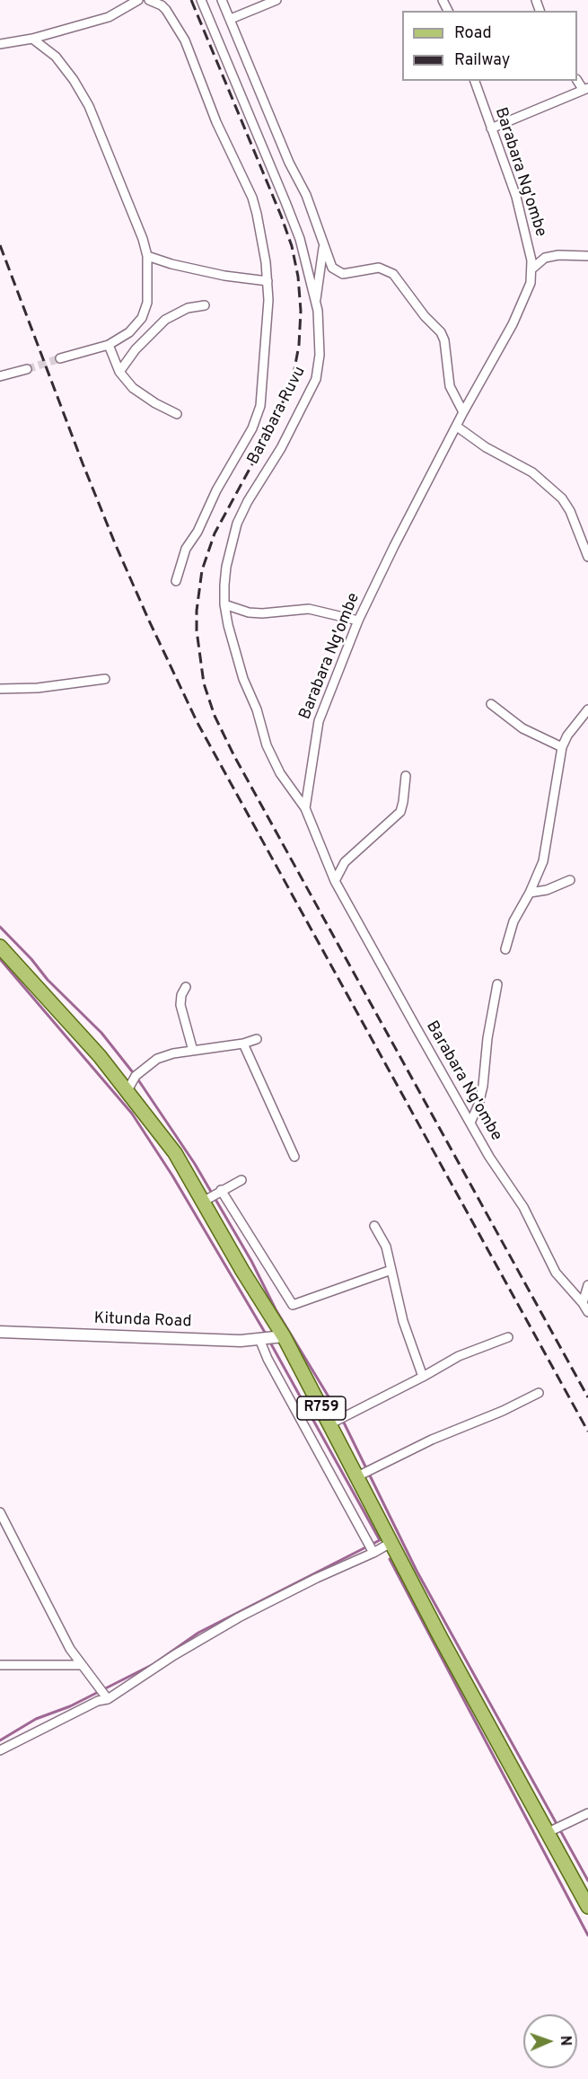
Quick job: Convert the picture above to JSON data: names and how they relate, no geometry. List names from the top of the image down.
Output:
{
  "streets": {
    "main road": ["R759"],
    "street": ["Barabara Ng'ombe", "Barabara Ruvu", "Kitunda Road"]
  },
  "crossings": [
    ["Barabara Ng'ombe", "Barabara Ruvu"],
    ["Kitunda Road", "R759"]
  ],
  "legend": ["Road", "Railway"],
  "north": "right"
}
